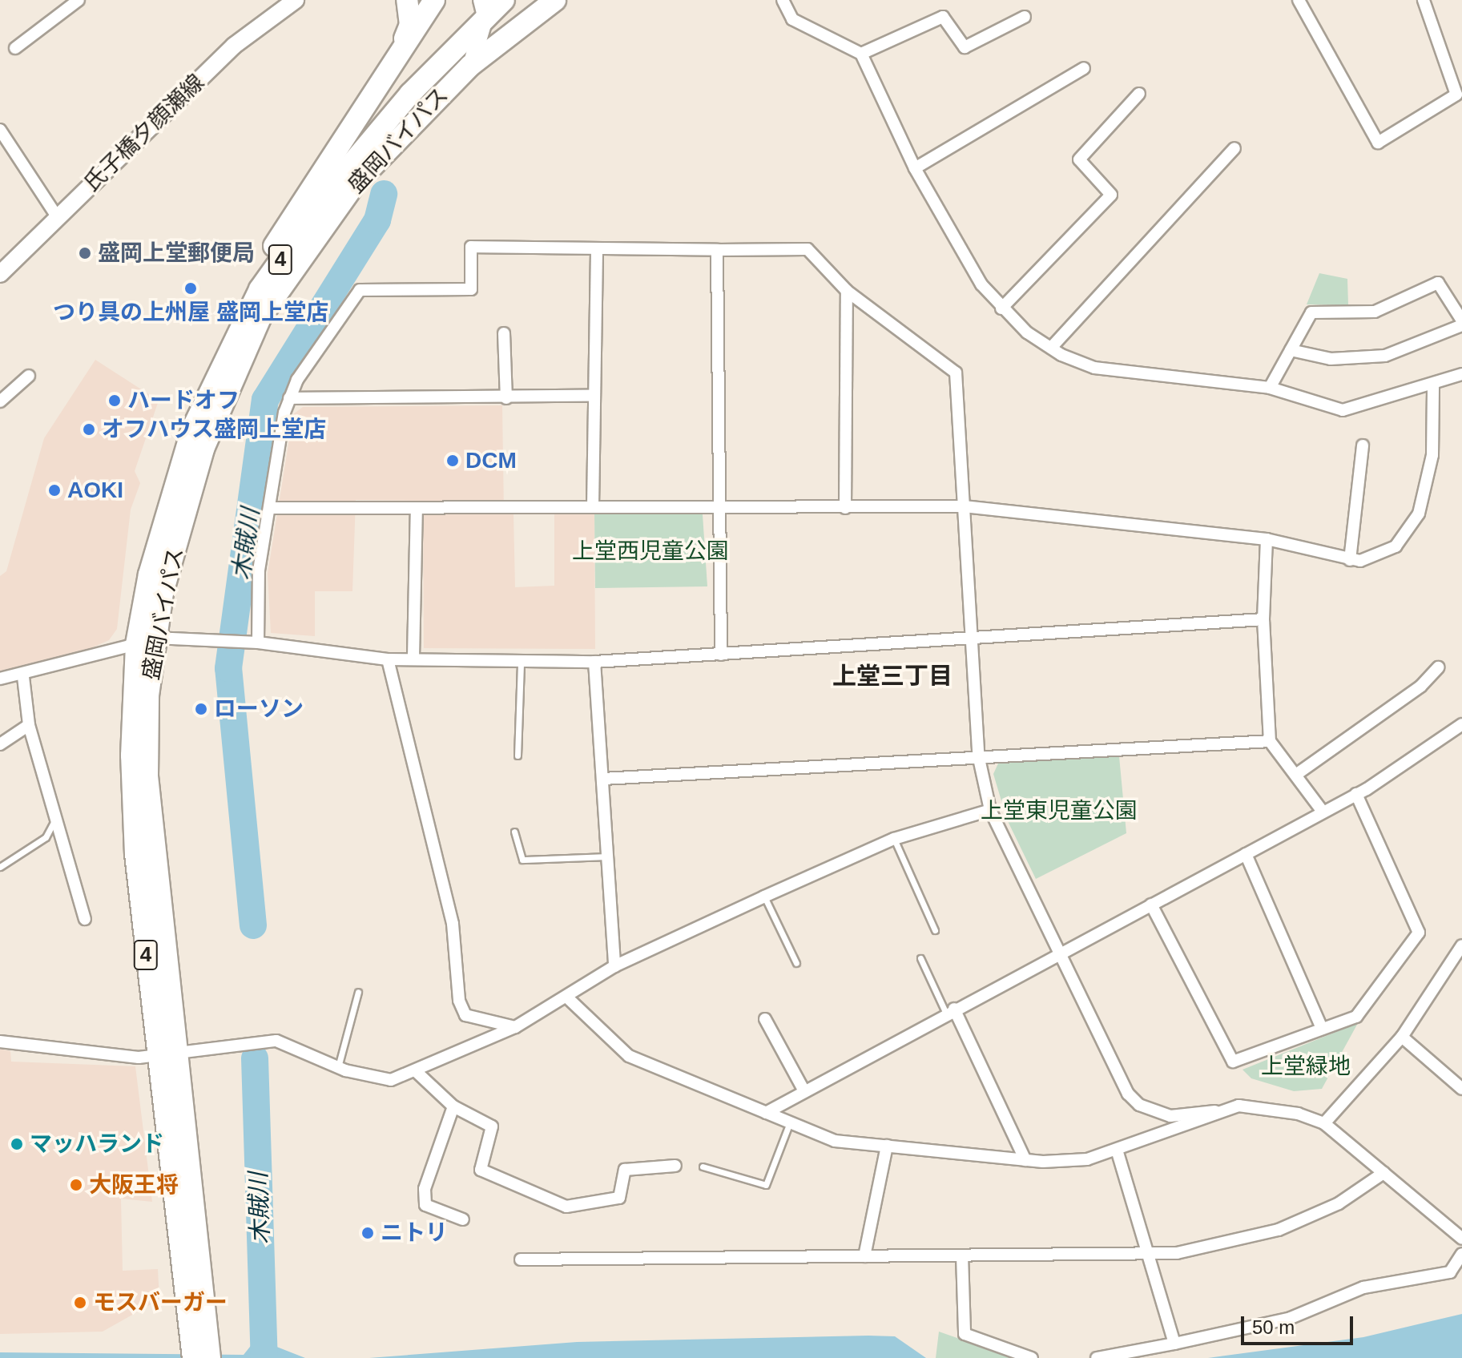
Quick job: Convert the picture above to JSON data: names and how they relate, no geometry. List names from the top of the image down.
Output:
{
  "streets": {
    "highway": ["盛岡バイパス", "4"],
    "main road": ["氏子橋夕顔瀬線"]
  },
  "districts": ["上堂三丁目"],
  "water": ["木賊川"],
  "parks": ["上堂西児童公園", "上堂東児童公園", "上堂緑地"],
  "places": [
    "盛岡上堂郵便局",
    "つり具の上州屋 盛岡上堂店",
    "ハードオフ",
    "オフハウス盛岡上堂店",
    "DCM",
    "AOKI",
    "ローソン",
    "マッハランド",
    "大阪王将",
    "ニトリ",
    "モスバーガー"
  ],
  "scale_bar": "50 m"
}
